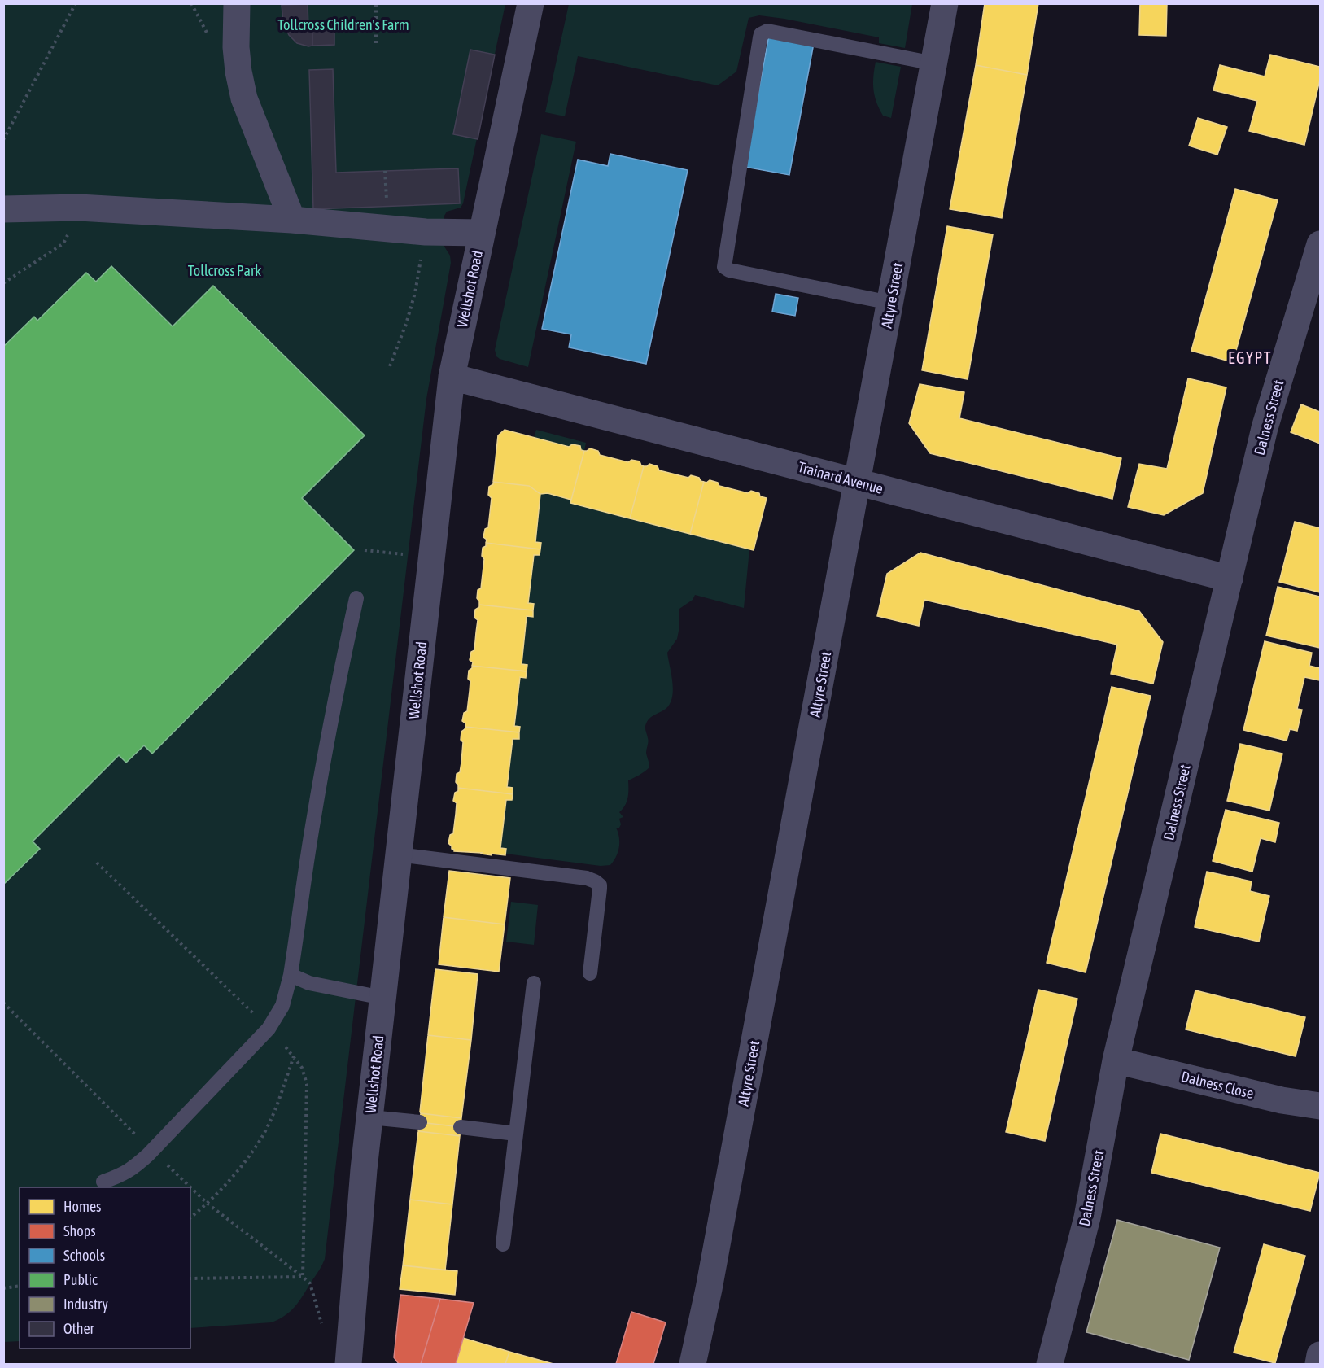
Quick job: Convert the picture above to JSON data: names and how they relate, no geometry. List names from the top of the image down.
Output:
{
  "streets": {
    "street": [
      "Wellshot Road",
      "Altyre Street",
      "Dalness Street",
      "Trainard Avenue",
      "Dalness Close"
    ]
  },
  "crossings": [
    ["Wellshot Road", "Trainard Avenue"],
    ["Altyre Street", "Trainard Avenue"],
    ["Dalness Street", "Trainard Avenue"],
    ["Dalness Street", "Dalness Close"]
  ],
  "districts": ["EGYPT"],
  "parks": ["Tollcross Children's Farm", "Tollcross Park"],
  "legend": [
    "Homes",
    "Shops",
    "Schools",
    "Public",
    "Industry",
    "Other"
  ]
}
